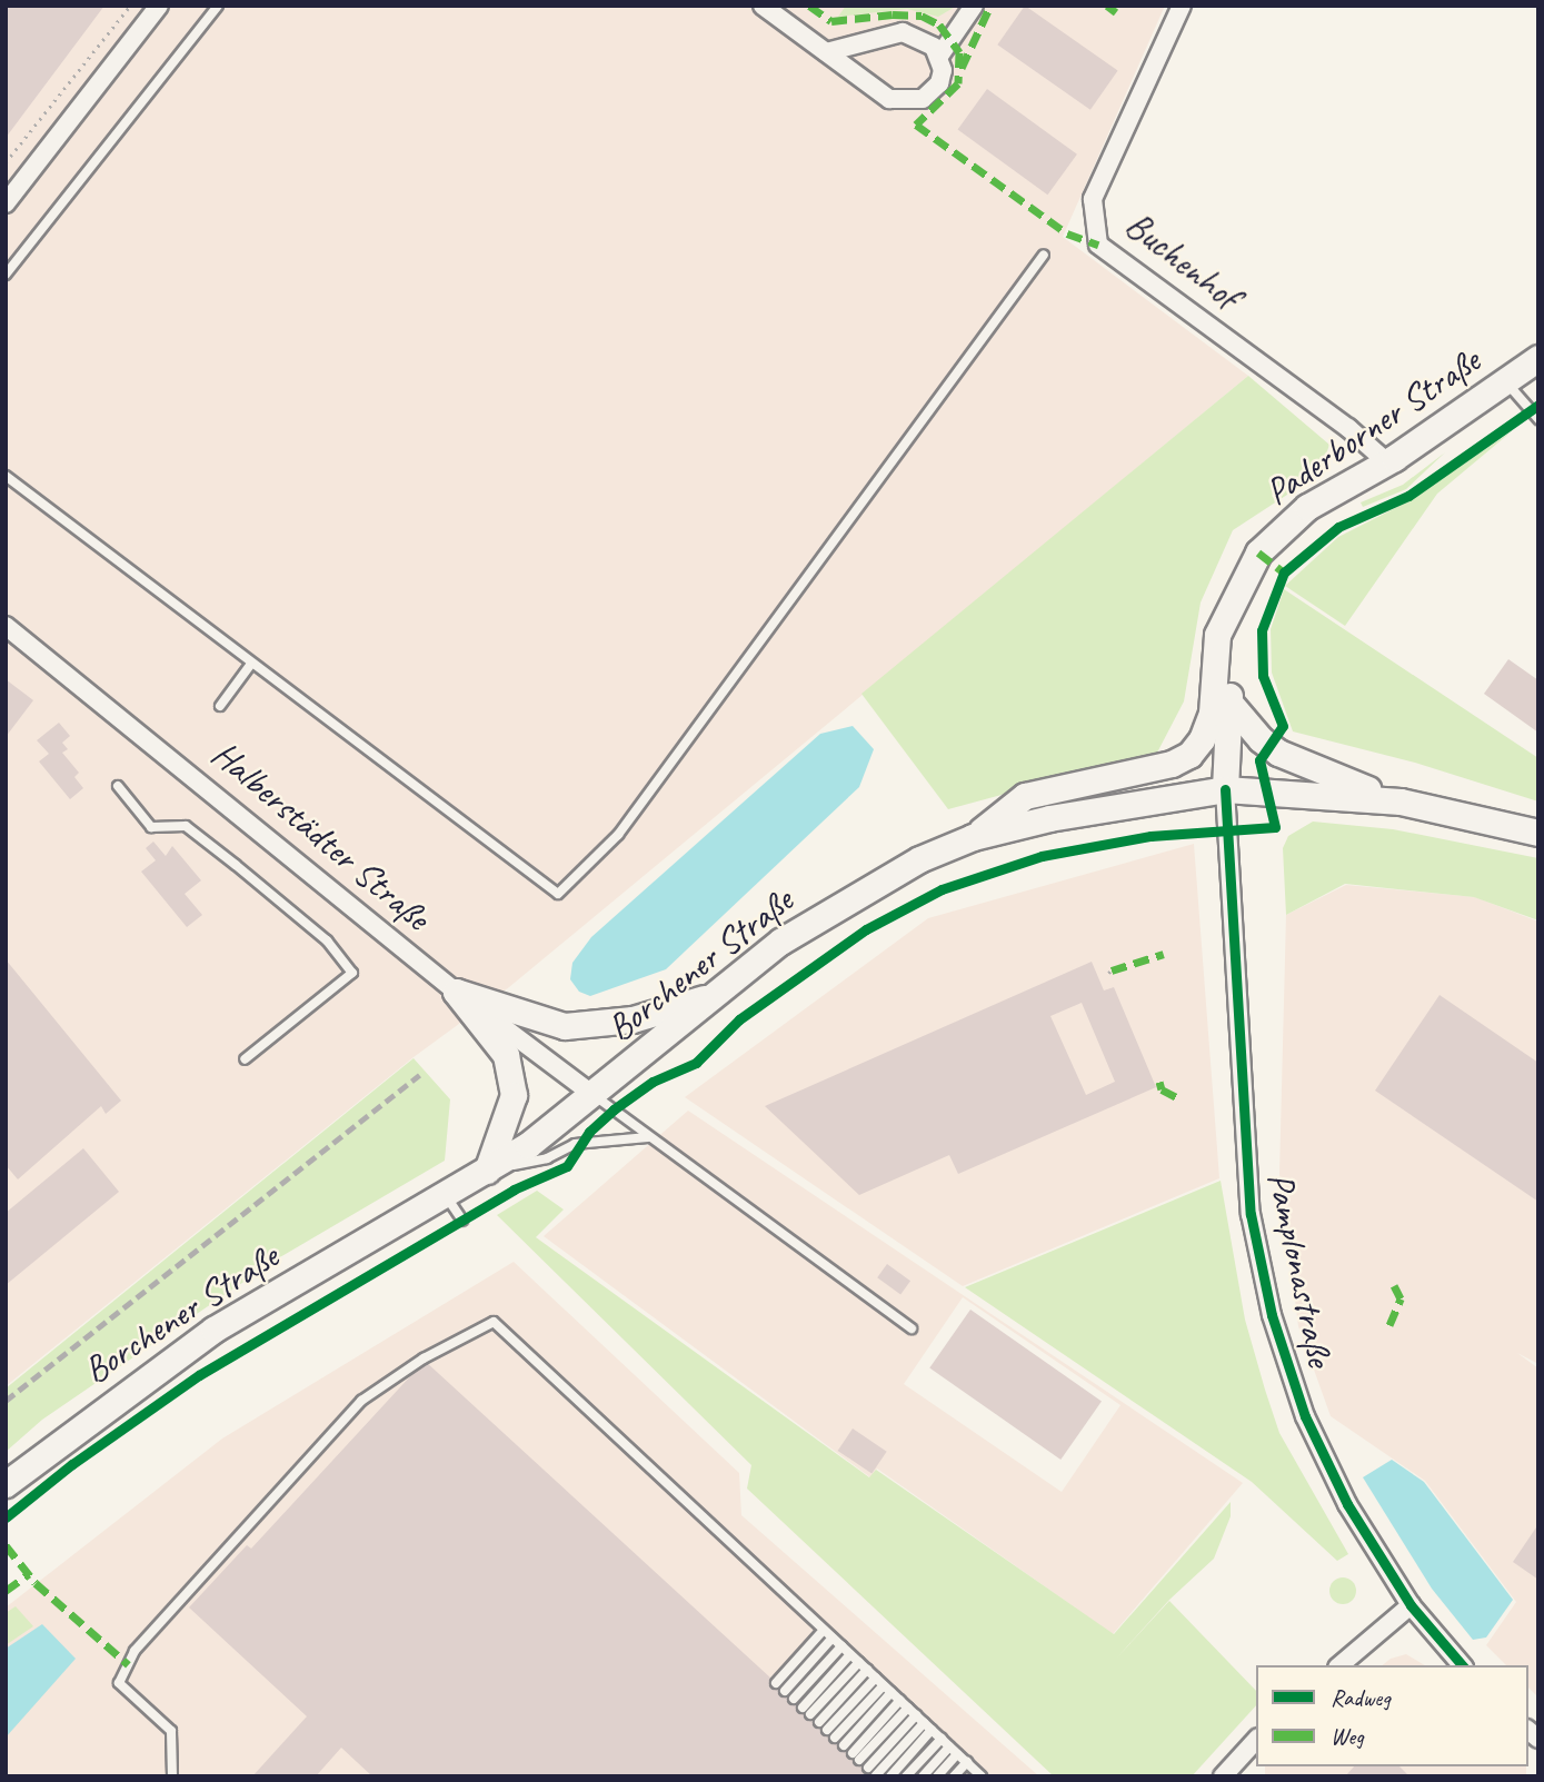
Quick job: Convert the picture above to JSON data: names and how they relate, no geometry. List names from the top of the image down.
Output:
{
  "streets": {
    "main road": ["Paderborner Straße", "Borchener Straße"],
    "street": ["Buchenhof", "Halberstädter Straße", "Pamplonastraße"]
  },
  "crossings": [
    ["Buchenhof", "Paderborner Straße"],
    ["Paderborner Straße", "Borchener Straße"],
    ["Paderborner Straße", "Pamplonastraße"],
    ["Halberstädter Straße", "Borchener Straße"],
    ["Borchener Straße", "Pamplonastraße"]
  ],
  "legend": ["Radweg", "Weg"]
}
